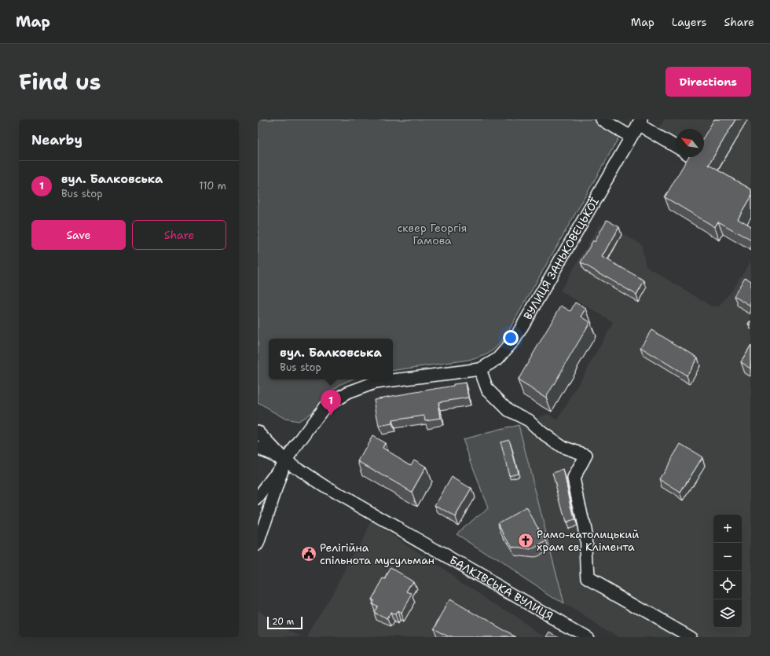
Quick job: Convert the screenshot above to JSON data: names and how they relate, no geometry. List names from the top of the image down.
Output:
{
  "streets": {
    "street": ["ВУЛИЦЯ ЗАНЬКОВЕЦЬКОЇ", "БАЛКІВСЬКА ВУЛИЦЯ"]
  },
  "crossings": [
    ["ВУЛИЦЯ ЗАНЬКОВЕЦЬКОЇ", "БАЛКІВСЬКА ВУЛИЦЯ"]
  ],
  "parks": ["сквер Георгія Гамова"],
  "places": {
    "church": ["Римо-католицький храм св. Клімента"],
    "public building": ["Релігійна спільнота мусульман"]
  },
  "scale_bar": "20 m",
  "north": "top left",
  "page": {
    "header": "Map",
    "nav": ["Map", "Layers", "Share"],
    "title": "Find us",
    "buttons": [
      "Directions",
      ["Save", "Share"]
    ],
    "heading": "Nearby",
    "list": [
      {
        "mark": "1",
        "name": "вул. Балковська",
        "note": "Bus stop",
        "value": "110 m"
      }
    ],
    "popup": ["вул. Балковська", "Bus stop"],
    "pins": "1",
    "map_buttons": ["+", "−"],
    "scale": "20 m"
  }
}
